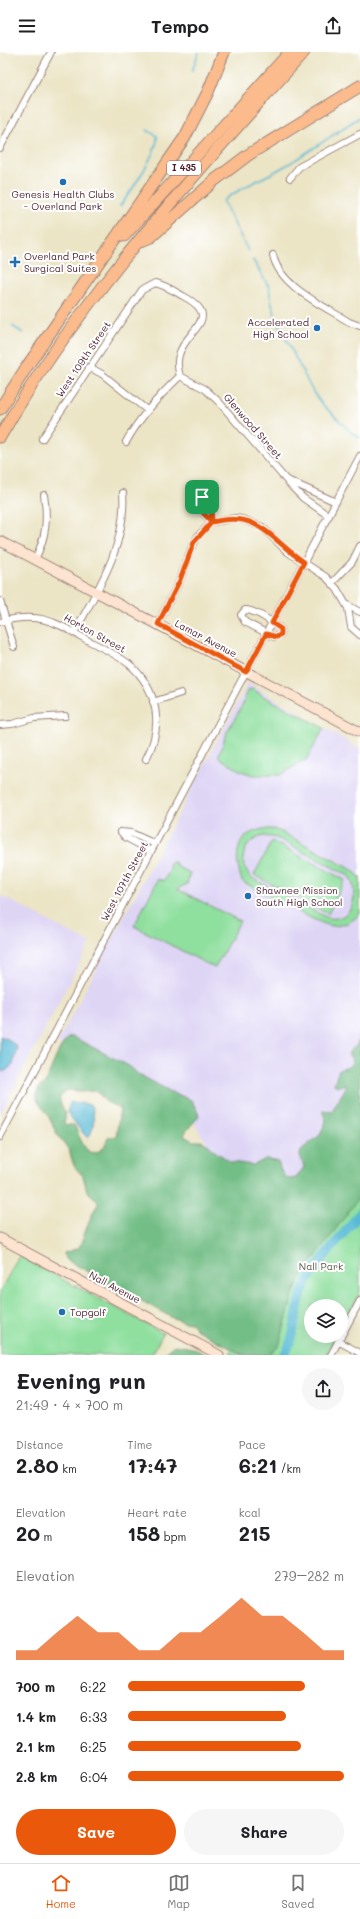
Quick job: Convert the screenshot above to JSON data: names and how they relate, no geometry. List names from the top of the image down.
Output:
{
  "streets": {
    "highway": ["I 435"],
    "street": [
      "West 109th Street",
      "Glenwood Street",
      "Horton Street",
      "Lamar Avenue",
      "West 107th Street",
      "Nall Avenue"
    ]
  },
  "crossings": [
    ["West 109th Street", "Glenwood Street"],
    ["Glenwood Street", "West 107th Street"],
    ["Lamar Avenue", "West 107th Street"]
  ],
  "parks": ["Nall Park"],
  "places": {
    "other": [
      "Genesis Health Clubs - Overland Park",
      "Accelerated High School",
      "Shawnee Mission South High School",
      "Topgolf"
    ],
    "health": ["Overland Park Surgical Suites"]
  },
  "page": {
    "header": "Tempo",
    "heading": ["Evening run", "21:49 · 4 × 700 m"],
    "stats": [
      ["Distance", "2.80 km"],
      ["Time", "17:47"],
      ["Pace", "6:21 /km"],
      ["Elevation", "20 m"],
      ["Heart rate", "158 bpm"],
      ["kcal", "215"]
    ],
    "chart": ["Elevation", "279–282 m"],
    "list": [
      {
        "name": "700 m",
        "note": "6:22"
      },
      {
        "name": "1.4 km",
        "note": "6:33"
      },
      {
        "name": "2.1 km",
        "note": "6:25"
      },
      {
        "name": "2.8 km",
        "note": "6:04"
      }
    ],
    "buttons": ["Save", "Share"],
    "tabs": ["Home", "Map", "Saved"]
  }
}
